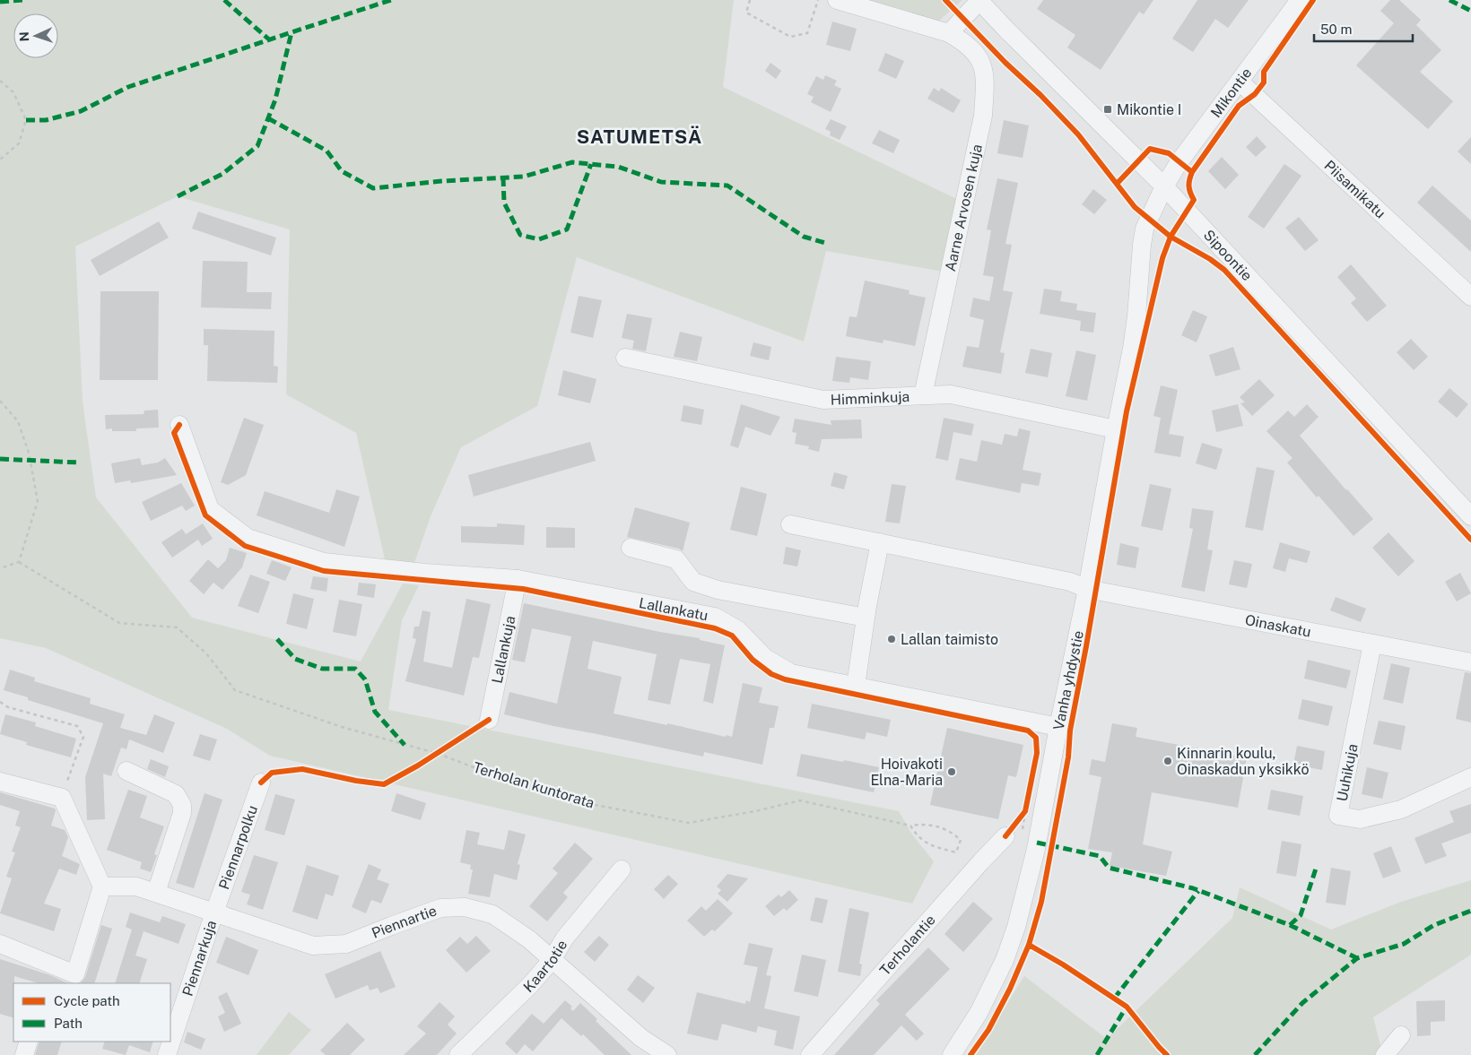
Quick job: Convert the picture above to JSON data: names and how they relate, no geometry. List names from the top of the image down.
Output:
{
  "streets": {
    "street": [
      "Mikontie",
      "Piisamikatu",
      "Aarne Arvosen kuja",
      "Sipoontie",
      "Himminkuja",
      "Lallankatu",
      "Oinaskatu",
      "Lallankuja",
      "Vanha yhdystie",
      "Uuhikuja",
      "Piennarpolku",
      "Piennartie",
      "Terholantie",
      "Piennarkuja",
      "Kaartotie"
    ],
    "path": ["Terholan kuntorata"]
  },
  "crossings": [
    ["Mikontie", "Piisamikatu"],
    ["Mikontie", "Sipoontie"],
    ["Mikontie", "Vanha yhdystie"],
    ["Aarne Arvosen kuja", "Himminkuja"],
    ["Sipoontie", "Vanha yhdystie"],
    ["Himminkuja", "Vanha yhdystie"],
    ["Lallankatu", "Lallankuja"],
    ["Lallankatu", "Vanha yhdystie"],
    ["Oinaskatu", "Vanha yhdystie"],
    ["Oinaskatu", "Uuhikuja"],
    ["Piennarpolku", "Piennartie"],
    ["Piennarpolku", "Piennarkuja"],
    ["Piennartie", "Piennarkuja"],
    ["Piennartie", "Kaartotie"]
  ],
  "districts": ["SATUMETSÄ"],
  "places": {
    "transit": ["Mikontie I"],
    "other": ["Lallan taimisto", "Kinnarin koulu, Oinaskadun yksikkö", "Hoivakoti Elna-Maria"]
  },
  "legend": ["Cycle path", "Path"],
  "scale_bar": "50 m",
  "north": "left"
}
